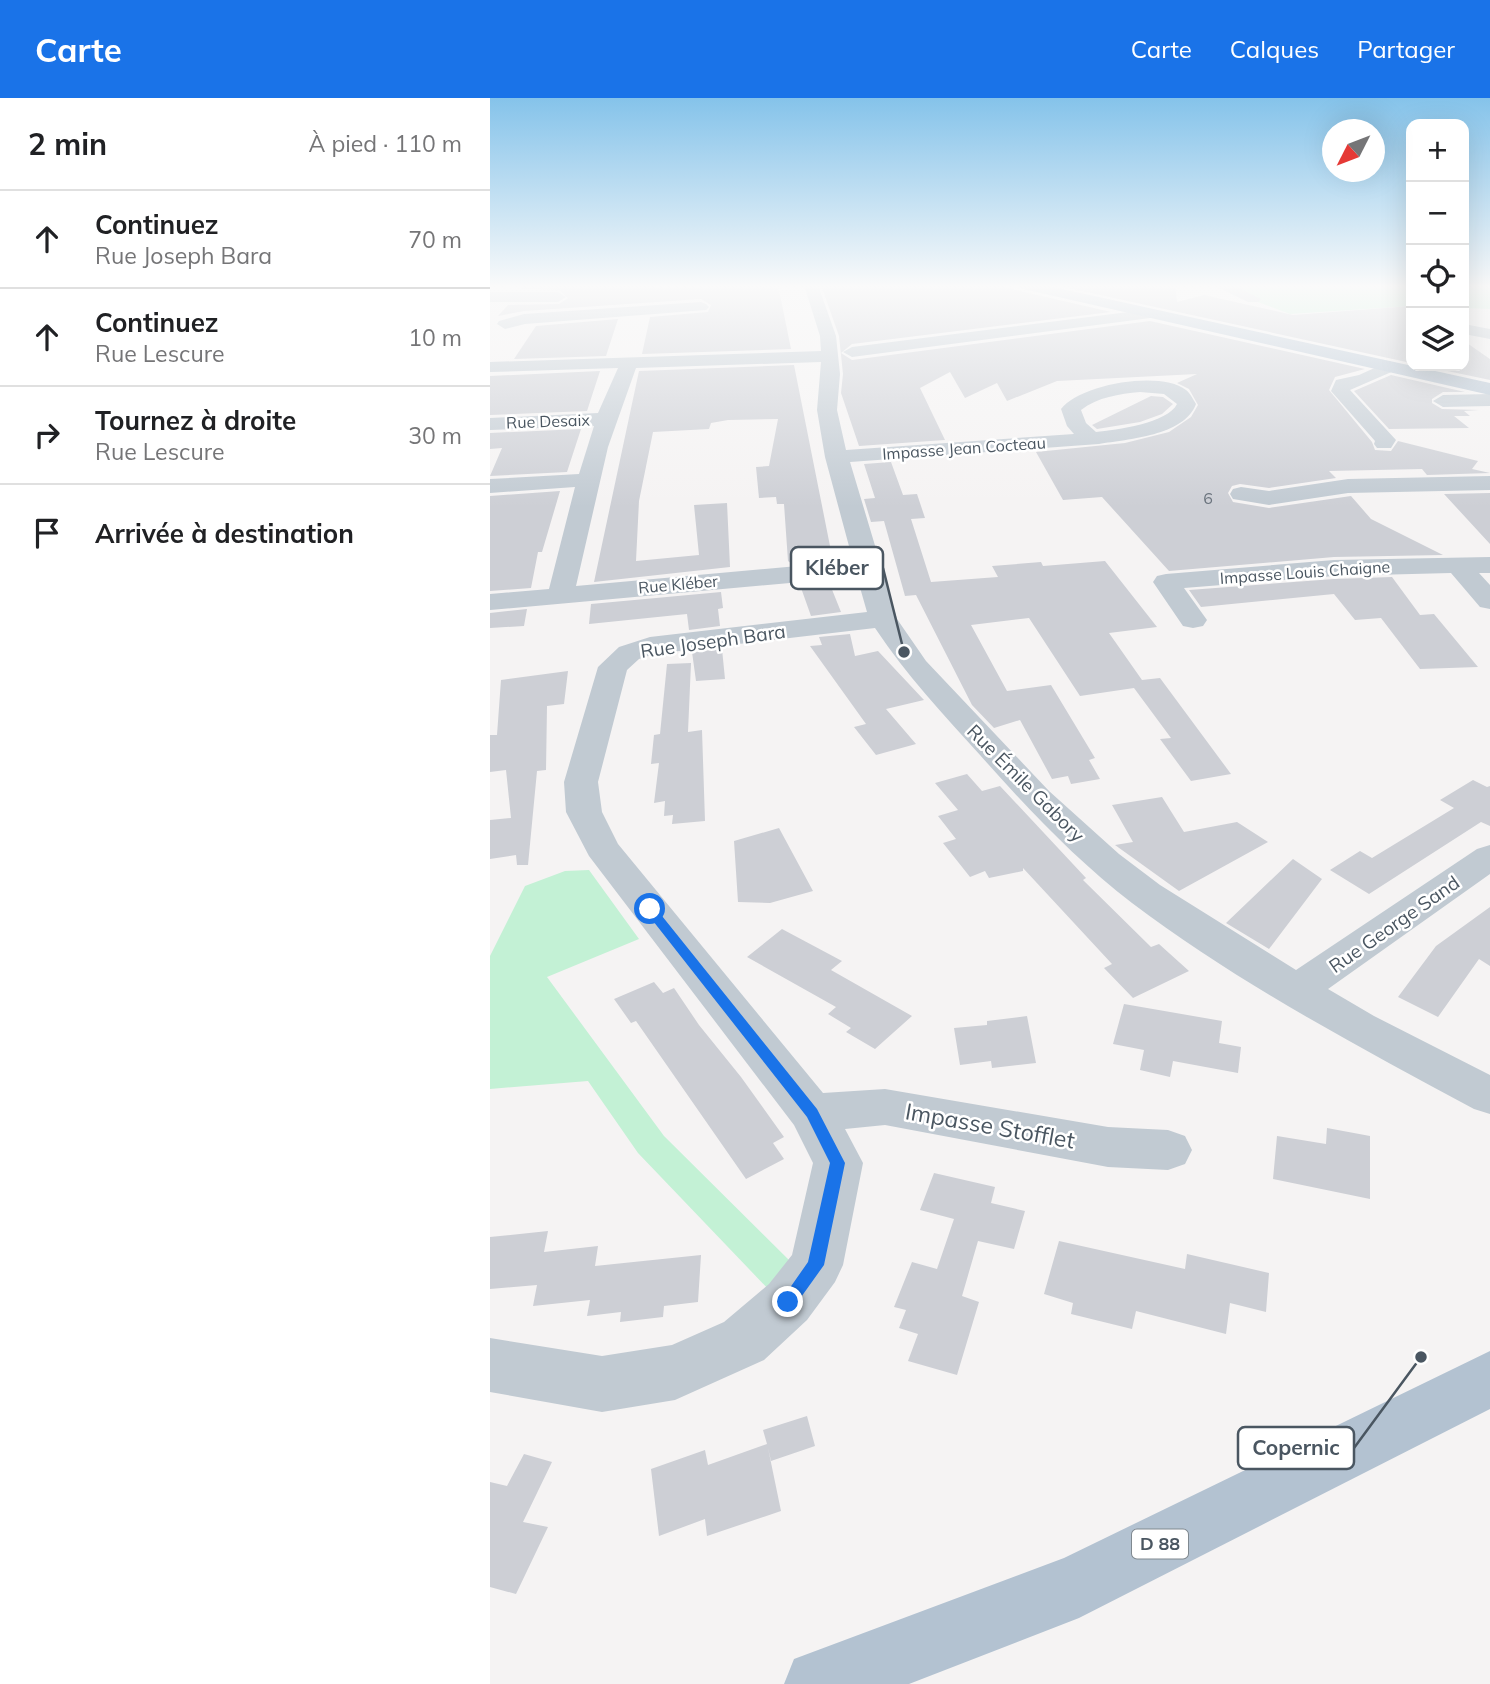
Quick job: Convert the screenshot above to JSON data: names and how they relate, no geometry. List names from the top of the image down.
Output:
{
  "streets": {
    "main road": ["D 88"],
    "street": [
      "Rue Desaix",
      "Impasse Jean Cocteau",
      "Impasse Louis Chaigne",
      "Rue Kléber",
      "Rue Joseph Bara",
      "Rue Émile Gabory",
      "Rue George Sand",
      "Impasse Stofflet"
    ]
  },
  "crossings": [
    ["Impasse Jean Cocteau", "Rue Émile Gabory"],
    ["Rue Kléber", "Rue Émile Gabory"],
    ["Rue Joseph Bara", "Rue Émile Gabory"],
    ["Rue Joseph Bara", "Impasse Stofflet"],
    ["Rue Émile Gabory", "Rue George Sand"]
  ],
  "places": ["Kléber", "Copernic"],
  "house_numbers": ["6"],
  "north": "bottom left",
  "page": {
    "header": "Carte",
    "nav": ["Carte", "Calques", "Partager"],
    "heading": ["2 min", "À pied · 110 m"],
    "map_buttons": ["+", "−"],
    "list": [
      ["Continuez", "Rue Joseph Bara", "70 m"],
      ["Continuez", "Rue Lescure", "10 m"],
      ["Tournez à droite", "Rue Lescure", "30 m"],
      "Arrivée à destination"
    ]
  }
}
